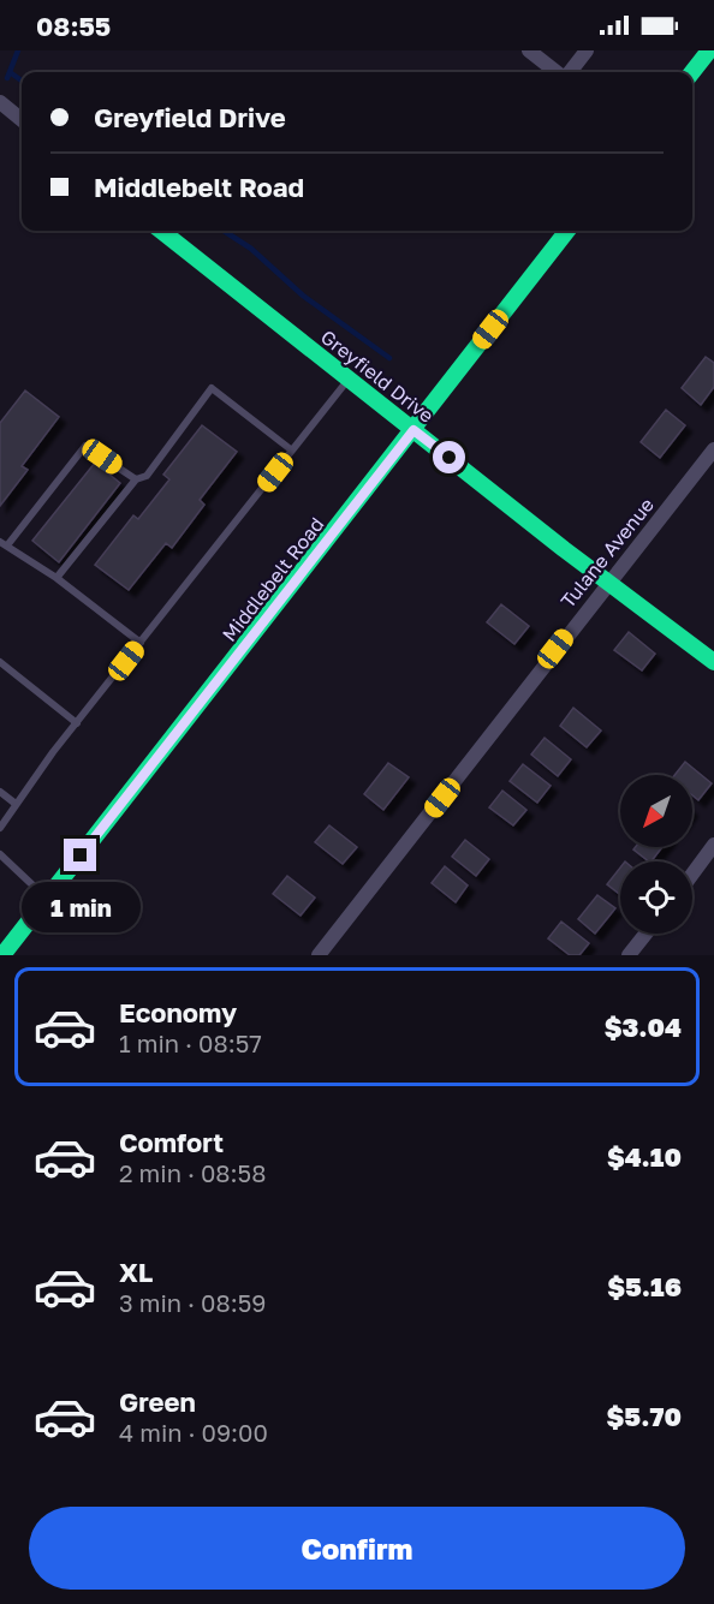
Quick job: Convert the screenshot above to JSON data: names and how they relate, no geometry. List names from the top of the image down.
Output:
{
  "streets": {
    "street": ["Greyfield Drive", "Tulane Avenue", "Middlebelt Road"]
  },
  "crossings": [
    ["Greyfield Drive", "Tulane Avenue"],
    ["Greyfield Drive", "Middlebelt Road"]
  ],
  "north": "bottom left",
  "page": {
    "status": "08:55",
    "banner": ["Greyfield Drive", "Middlebelt Road"],
    "bubble": "1 min",
    "list": [
      {
        "name": "Economy",
        "note": "1 min · 08:57",
        "value": "$3.04"
      },
      {
        "name": "Comfort",
        "note": "2 min · 08:58",
        "value": "$4.10"
      },
      {
        "name": "XL",
        "note": "3 min · 08:59",
        "value": "$5.16"
      },
      {
        "name": "Green",
        "note": "4 min · 09:00",
        "value": "$5.70"
      }
    ],
    "buttons": "Confirm"
  }
}
